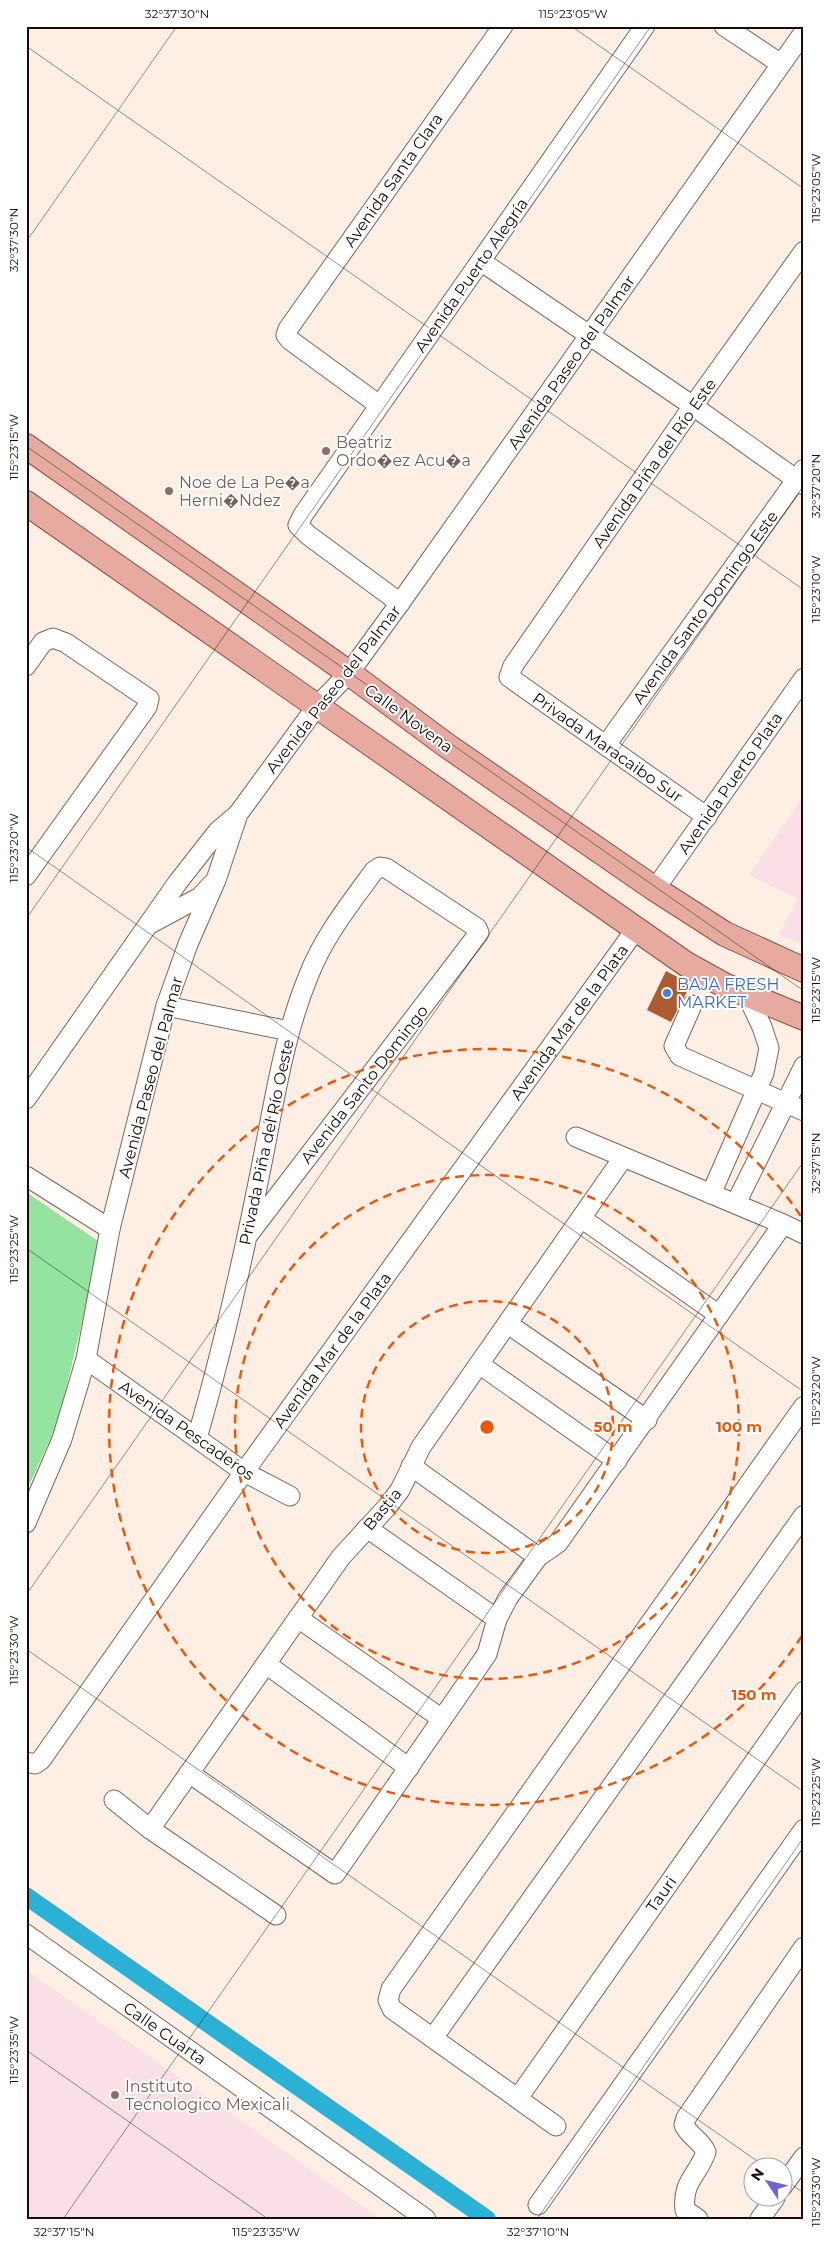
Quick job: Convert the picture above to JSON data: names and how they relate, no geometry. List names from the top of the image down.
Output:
{
  "streets": {
    "main road": ["Calle Novena"],
    "street": [
      "Avenida Santa Clara",
      "Avenida Puerto Alegría",
      "Avenida Paseo del Palmar",
      "Avenida Piña del Río Este",
      "Avenida Santo Domingo Este",
      "Privada Maracaibo Sur",
      "Avenida Puerto Plata",
      "Avenida Mar de la Plata",
      "Avenida Santo Domingo",
      "Privada Piña del Río Oeste",
      "Avenida Pescaderos",
      "Bastia",
      "Tauri",
      "Calle Cuarta"
    ]
  },
  "crossings": [
    ["Avenida Santa Clara", "Avenida Puerto Alegría"],
    ["Avenida Puerto Alegría", "Avenida Paseo del Palmar"],
    ["Avenida Paseo del Palmar", "Calle Novena"],
    ["Avenida Paseo del Palmar", "Avenida Pescaderos"],
    ["Avenida Piña del Río Este", "Privada Maracaibo Sur"],
    ["Avenida Santo Domingo Este", "Privada Maracaibo Sur"],
    ["Calle Novena", "Avenida Puerto Plata"],
    ["Privada Maracaibo Sur", "Avenida Puerto Plata"],
    ["Avenida Mar de la Plata", "Avenida Pescaderos"],
    ["Avenida Santo Domingo", "Privada Piña del Río Oeste"],
    ["Privada Piña del Río Oeste", "Avenida Pescaderos"]
  ],
  "places": [
    "Beatriz Ordo�ez Acu�a",
    "Noe de La Pe�a Herni�Ndez",
    "BAJA FRESH MARKET",
    "Instituto Tecnologico Mexicali"
  ],
  "north": "top left",
  "coordinates": [
    "32°37'30\"N",
    "115°23'05\"W",
    "115°23'15\"W",
    "32°37'20\"N",
    "115°23'10\"W",
    "115°23'20\"W",
    "32°37'15\"N",
    "115°23'25\"W",
    "115°23'30\"W",
    "115°23'35\"W",
    "32°37'10\"N"
  ],
  "rings": ["50 m", "100 m", "150 m"]
}
